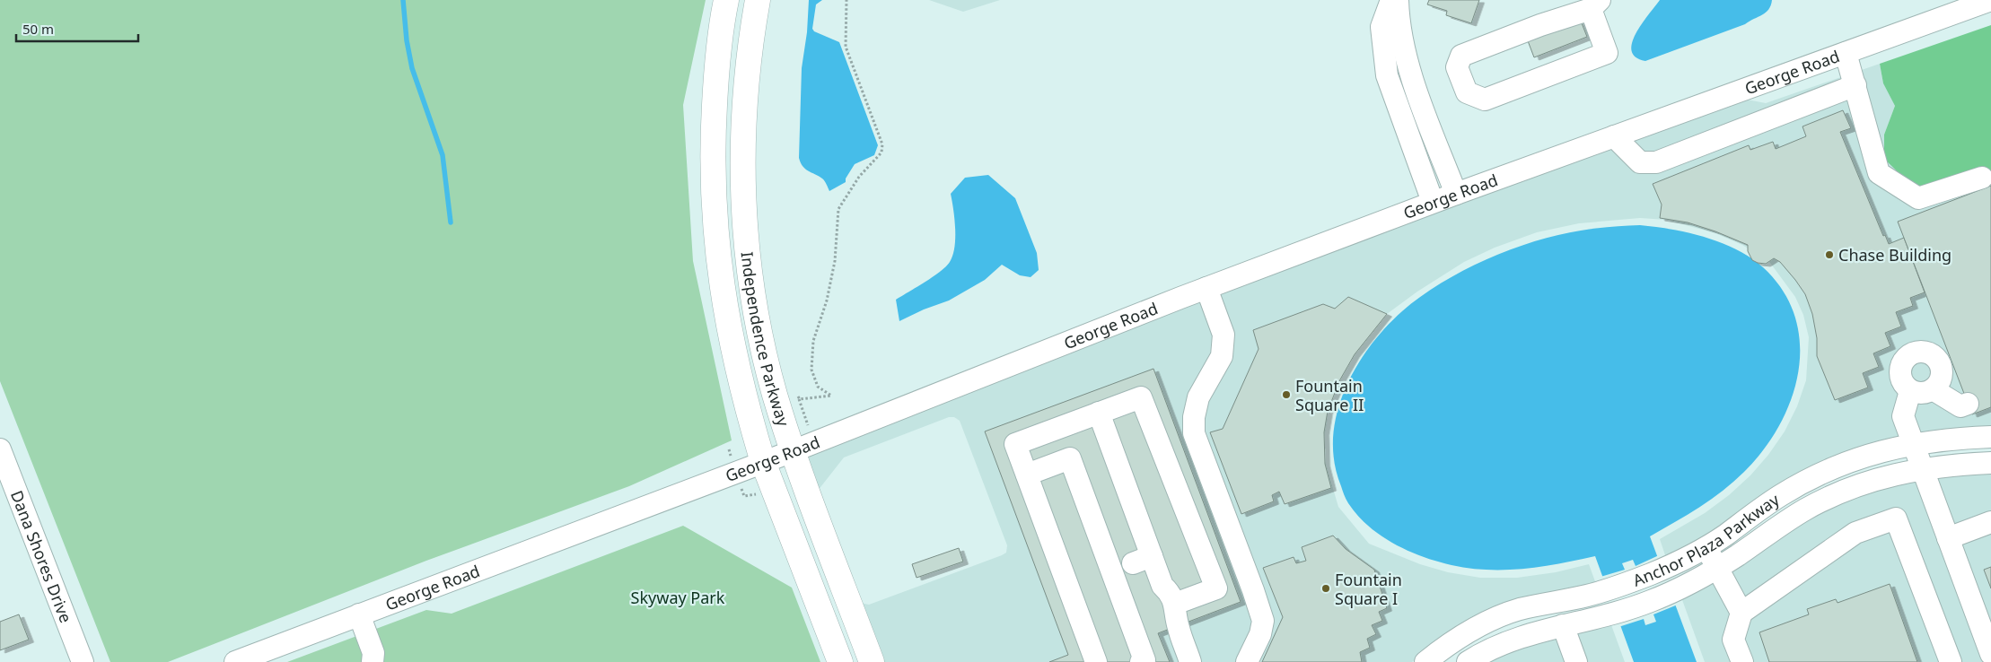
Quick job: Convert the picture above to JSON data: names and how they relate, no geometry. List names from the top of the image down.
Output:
{
  "streets": {
    "main road": ["Independence Parkway"],
    "street": ["George Road", "Anchor Plaza Parkway", "Dana Shores Drive"]
  },
  "crossings": [
    ["George Road", "Independence Parkway"]
  ],
  "parks": ["Skyway Park"],
  "places": ["Chase Building", "Fountain Square II", "Fountain Square I"],
  "scale_bar": "50 m"
}
